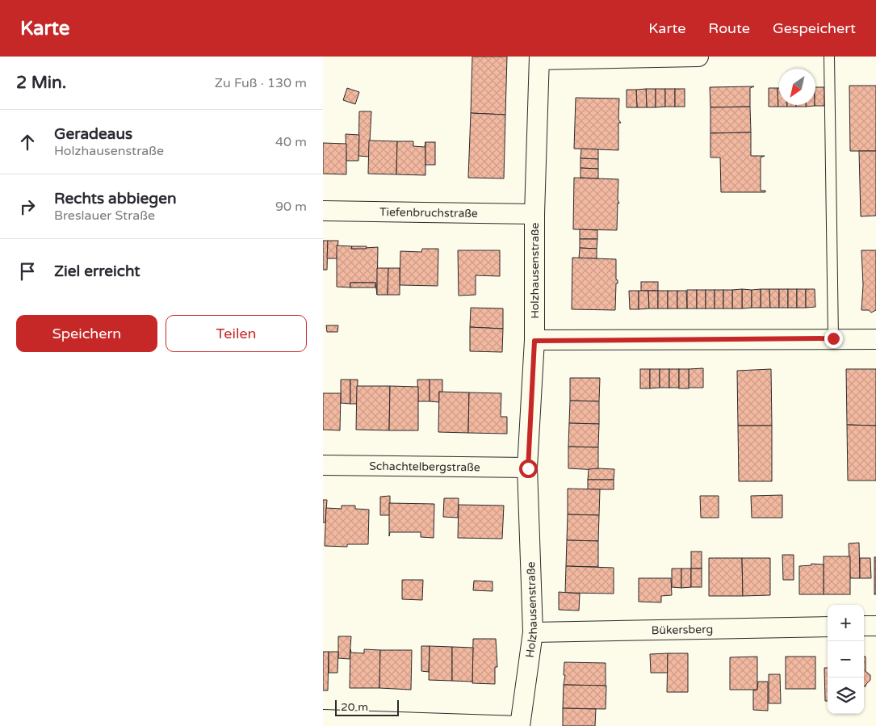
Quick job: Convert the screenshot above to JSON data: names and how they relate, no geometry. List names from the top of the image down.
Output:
{
  "streets": {
    "street": [
      "Tiefenbruchstraße",
      "Holzhausenstraße",
      "Schachtelbergstraße",
      "Bükersberg"
    ]
  },
  "crossings": [
    ["Tiefenbruchstraße", "Holzhausenstraße"],
    ["Holzhausenstraße", "Schachtelbergstraße"],
    ["Holzhausenstraße", "Bükersberg"]
  ],
  "scale_bar": "20 m",
  "north": "bottom left",
  "page": {
    "header": "Karte",
    "nav": ["Karte", "Route", "Gespeichert"],
    "heading": ["2 Min.", "Zu Fuß · 130 m"],
    "list": [
      ["Geradeaus", "Holzhausenstraße", "40 m"],
      ["Rechts abbiegen", "Breslauer Straße", "90 m"],
      "Ziel erreicht"
    ],
    "buttons": ["Speichern", "Teilen"],
    "map_buttons": ["+", "−"],
    "scale": "20 m"
  }
}
